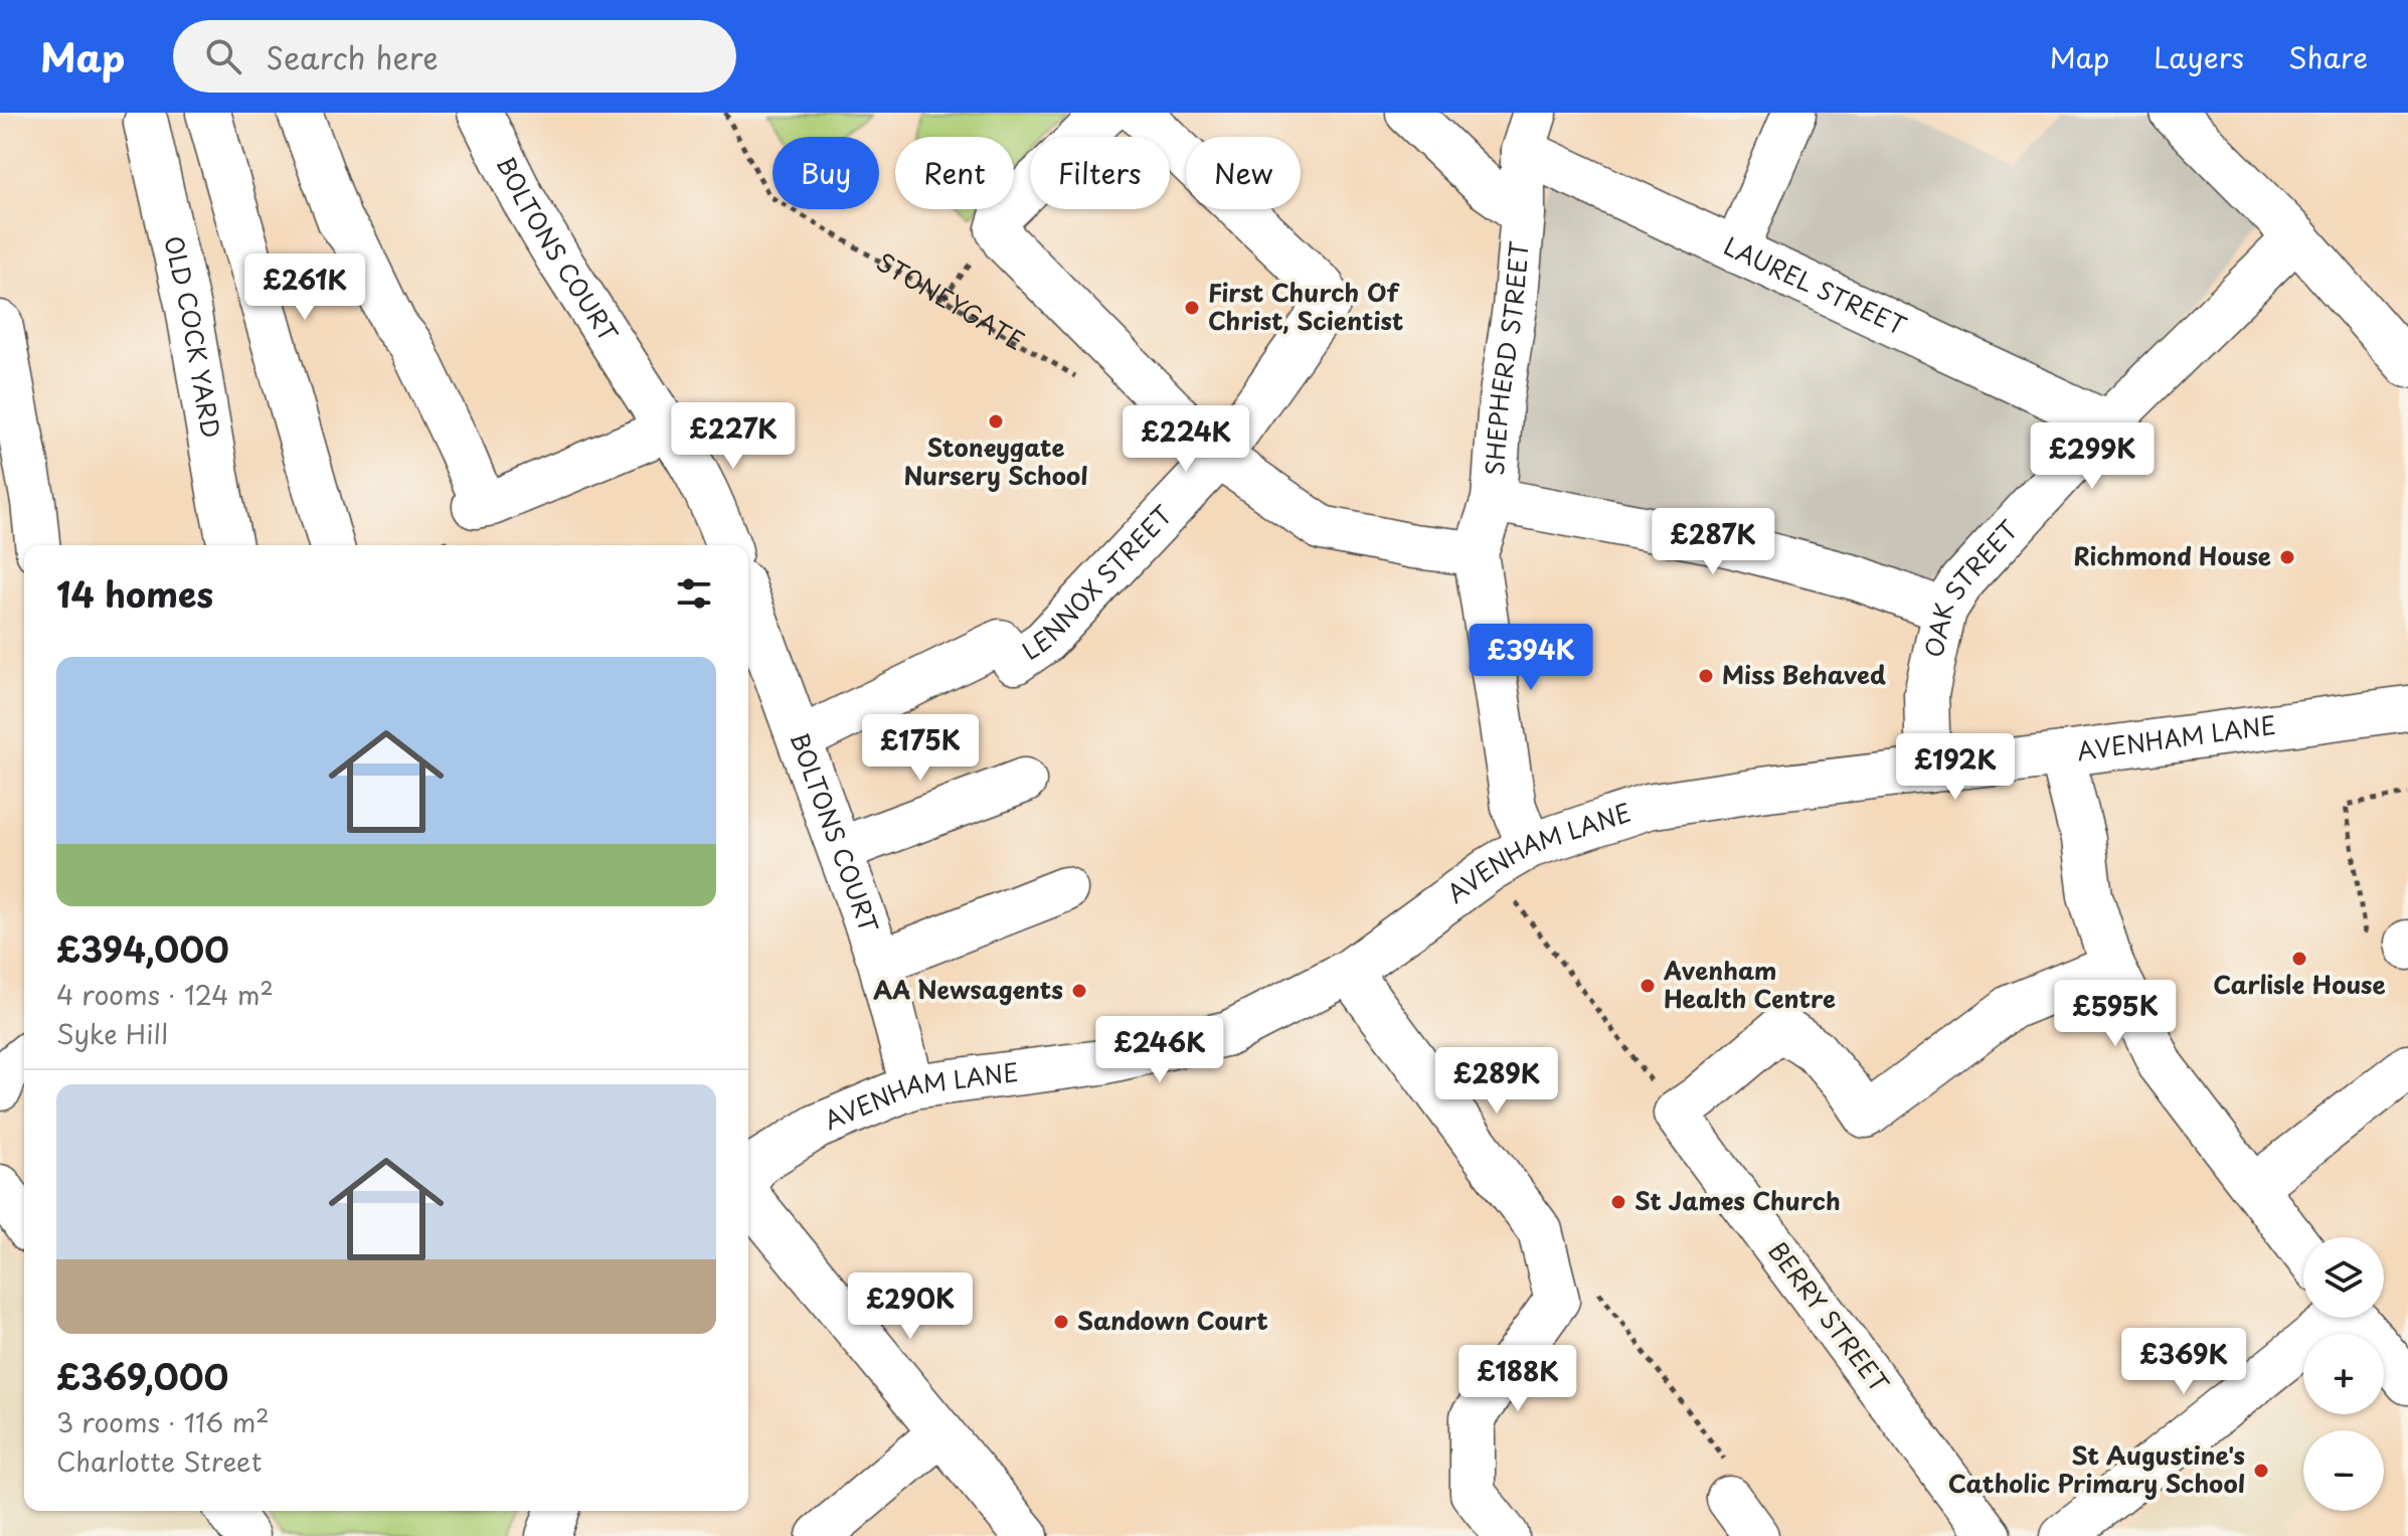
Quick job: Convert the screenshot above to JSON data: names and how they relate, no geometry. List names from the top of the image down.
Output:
{
  "streets": {
    "street": [
      "BOLTONS COURT",
      "LAUREL STREET",
      "OLD COCK YARD",
      "SHEPHERD STREET",
      "LENNOX STREET",
      "OAK STREET",
      "AVENHAM LANE",
      "BERRY STREET"
    ],
    "path": ["STONEYGATE"]
  },
  "crossings": [
    ["BOLTONS COURT", "LENNOX STREET"],
    ["BOLTONS COURT", "AVENHAM LANE"],
    ["LAUREL STREET", "SHEPHERD STREET"],
    ["LAUREL STREET", "OAK STREET"],
    ["OAK STREET", "AVENHAM LANE"]
  ],
  "places": [
    "First Church Of Christ, Scientist",
    "Stoneygate Nursery School",
    "Richmond House",
    "Miss Behaved",
    "Carlisle House",
    "Avenham Health Centre",
    "AA Newsagents",
    "St James Church",
    "Sandown Court",
    "St Augustine's Catholic Primary School"
  ],
  "page": {
    "header": "Map",
    "search": "Search here",
    "nav": ["Map", "Layers", "Share"],
    "chip": [
      "Buy",
      "Rent",
      "Filters",
      "New"
    ],
    "price": [
      "£261K",
      "£227K",
      "£224K",
      "£299K",
      "£287K",
      "£394K",
      "£175K",
      "£192K",
      "£595K",
      "£246K",
      "£289K",
      "£290K",
      "£369K",
      "£188K"
    ],
    "heading": "14 homes",
    "list": [
      {
        "name": "£394,000",
        "note": "4 rooms · 124 m² · Syke Hill"
      },
      {
        "name": "£369,000",
        "note": "3 rooms · 116 m² · Charlotte Street"
      }
    ],
    "map_buttons": ["+", "−"]
  }
}
